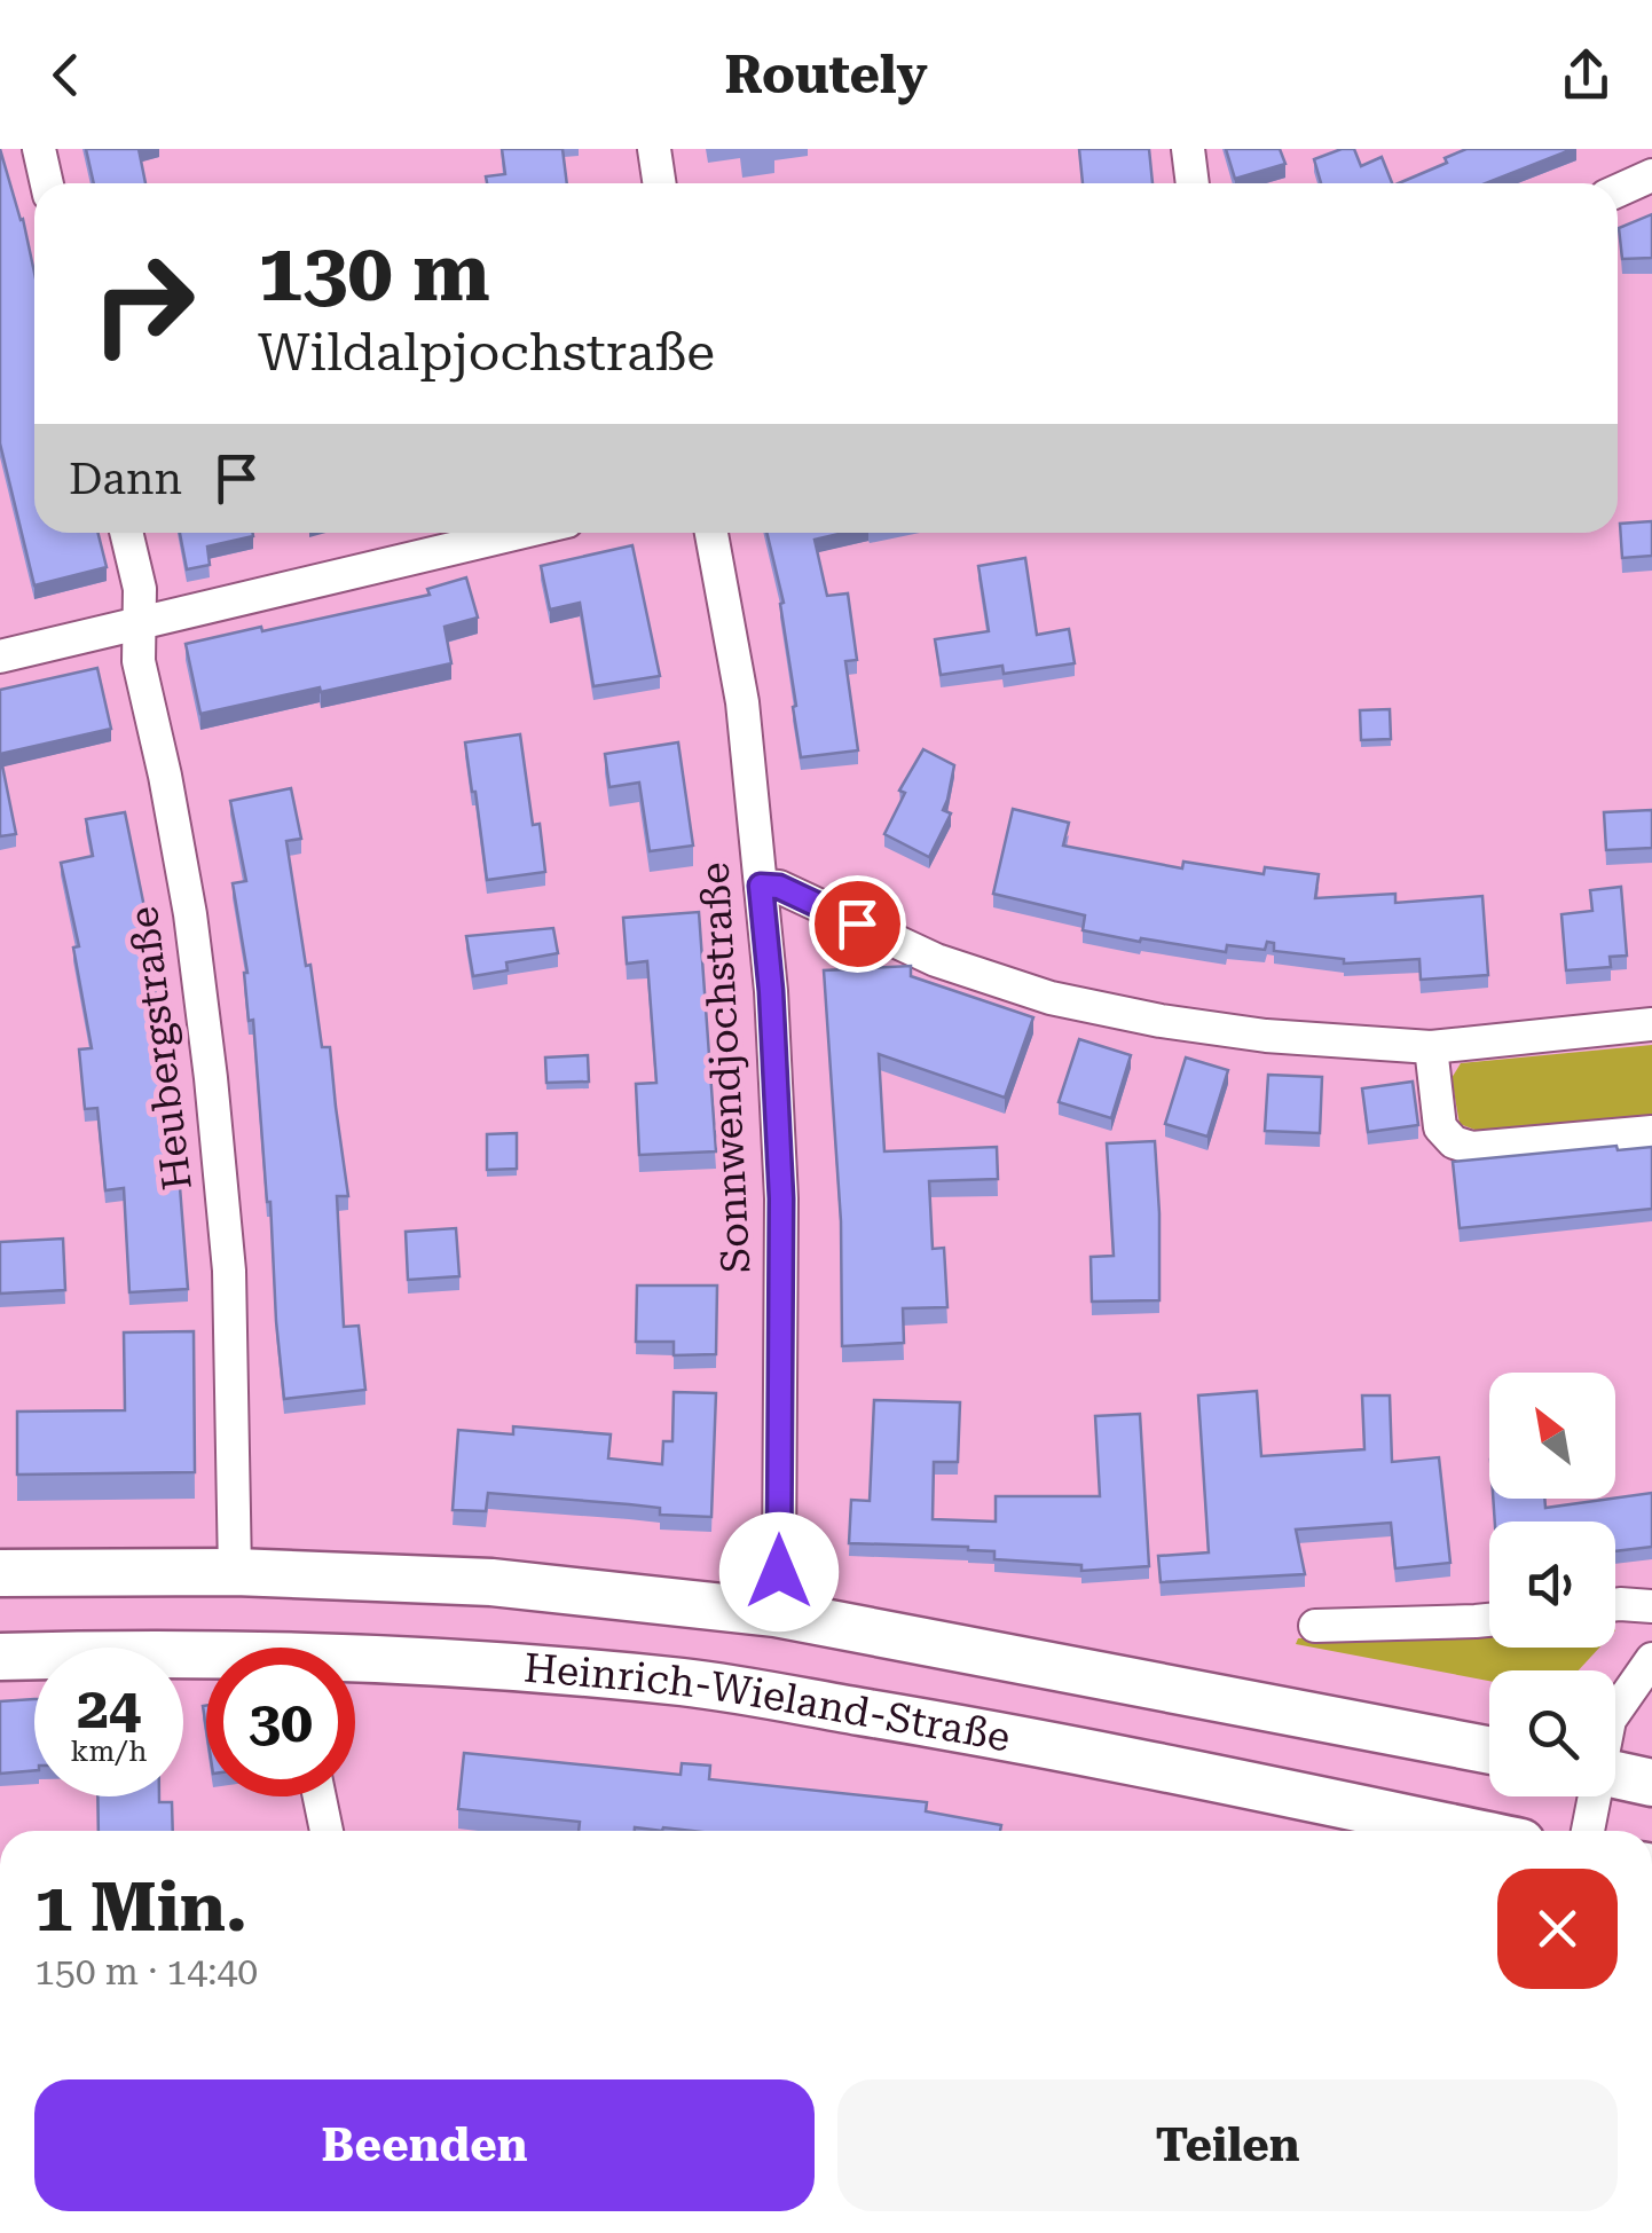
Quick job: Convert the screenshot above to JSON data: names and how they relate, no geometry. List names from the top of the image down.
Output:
{
  "streets": {
    "main road": ["Heinrich-Wieland-Straße"],
    "street": ["Heubergstraße", "Sonnwendjochstraße"]
  },
  "crossings": [
    ["Heubergstraße", "Heinrich-Wieland-Straße"],
    ["Sonnwendjochstraße", "Heinrich-Wieland-Straße"]
  ],
  "north": "top left",
  "page": {
    "header": "Routely",
    "turn": ["130 m", "Wildalpjochstraße"],
    "then": "Dann",
    "speed": "24 km/h",
    "limit": "30",
    "heading": ["1 Min.", "150 m · 14:40"],
    "buttons": ["Beenden", "Teilen"]
  }
}
